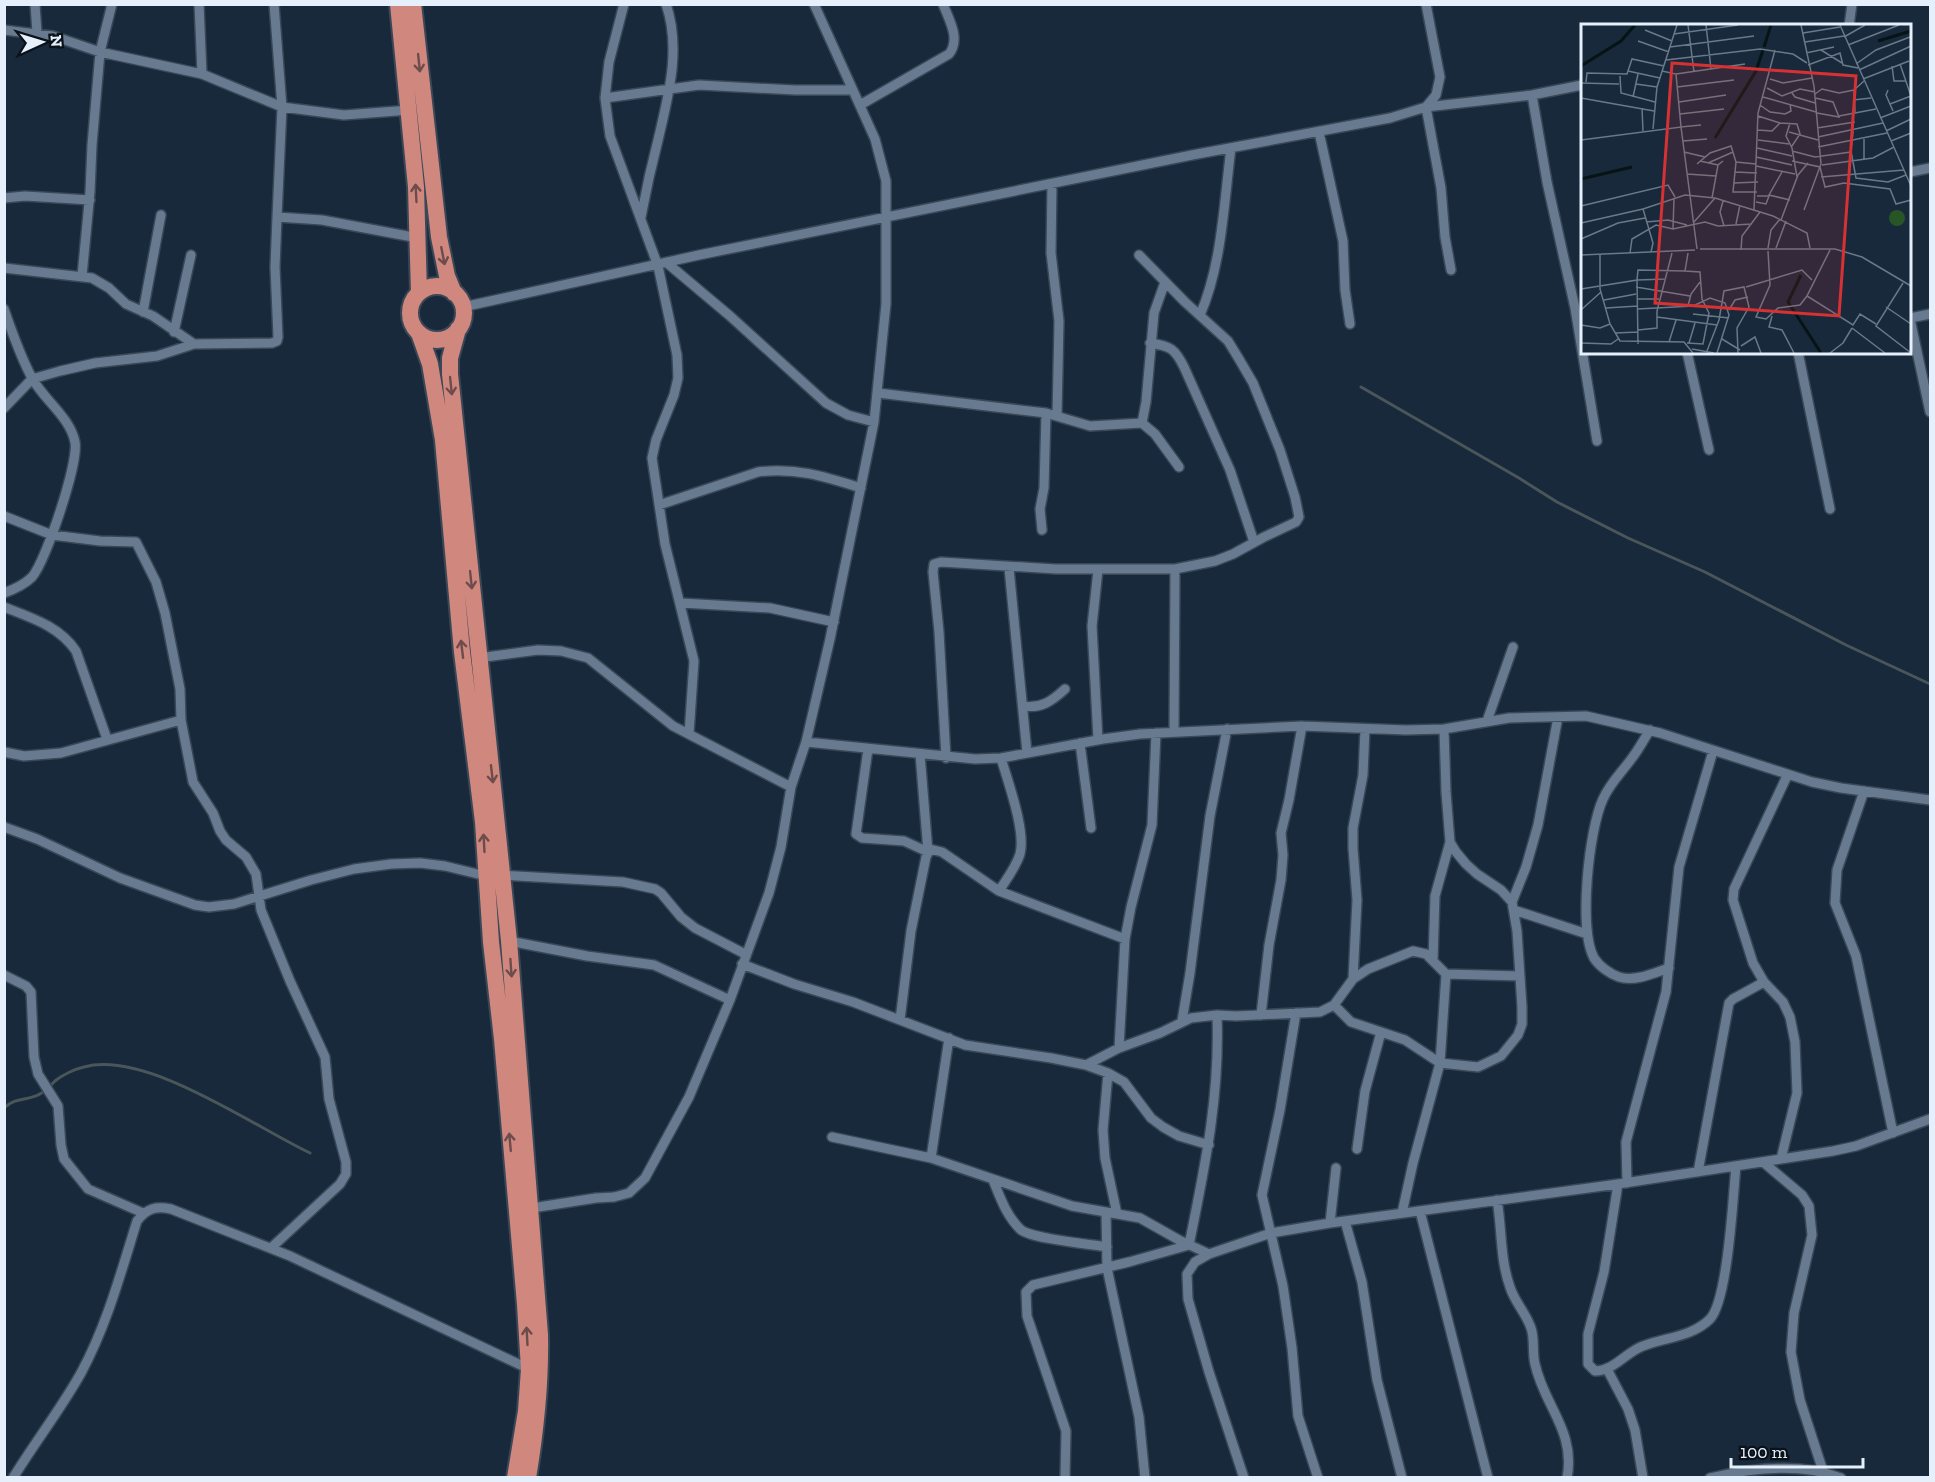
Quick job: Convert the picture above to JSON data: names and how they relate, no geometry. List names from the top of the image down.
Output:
{
  "scale_bar": "100 m",
  "north": "right"
}
